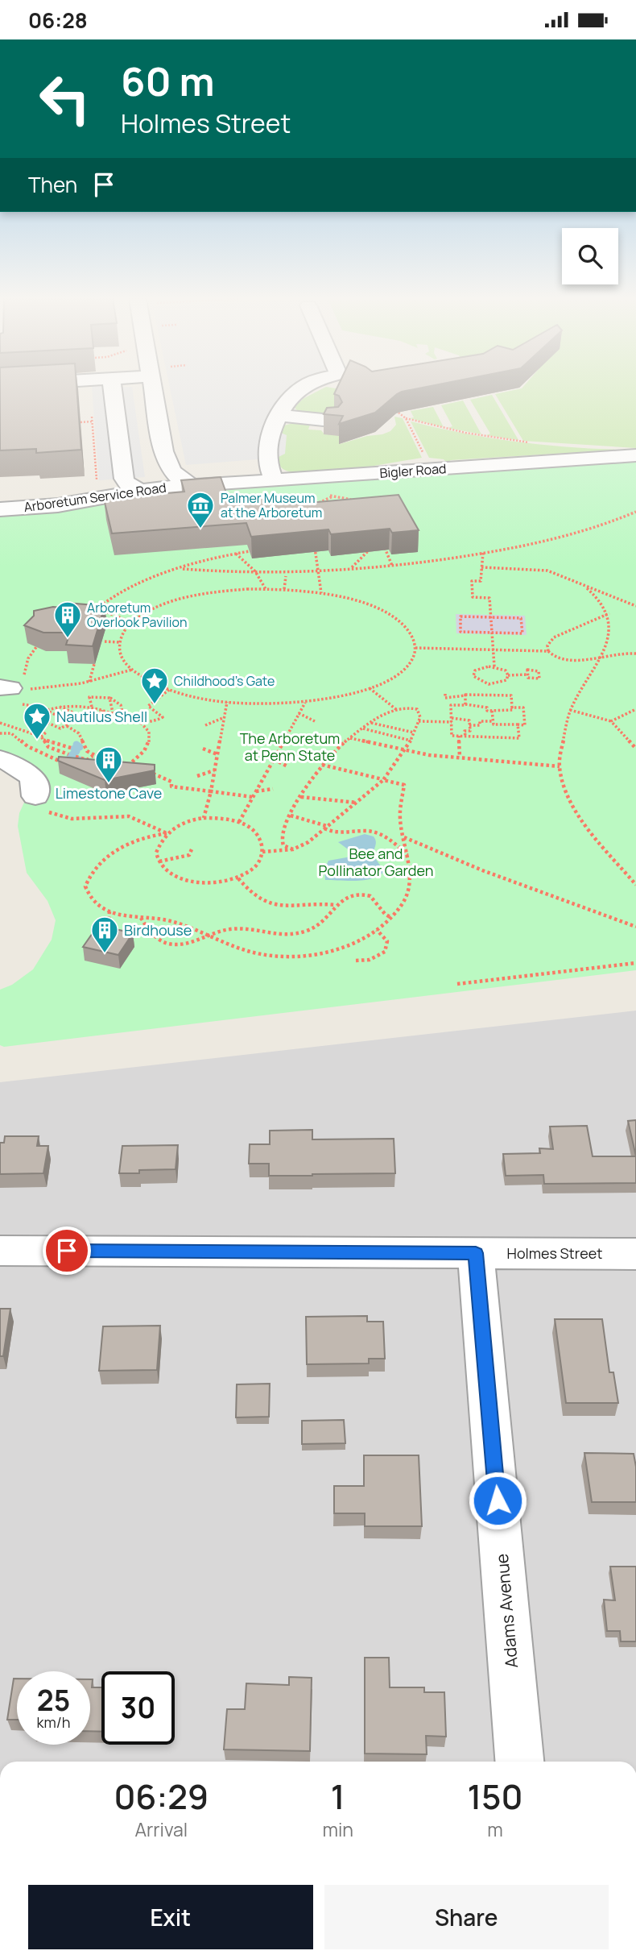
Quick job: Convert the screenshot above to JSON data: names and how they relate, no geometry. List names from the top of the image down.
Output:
{
  "streets": {
    "street": [
      "Bigler Road",
      "Arboretum Service Road",
      "Holmes Street",
      "Adams Avenue"
    ]
  },
  "crossings": [
    ["Bigler Road", "Arboretum Service Road"],
    ["Holmes Street", "Adams Avenue"]
  ],
  "parks": ["The Arboretum at Penn State", "Bee and Pollinator Garden"],
  "places": {
    "museum": ["Palmer Museum at the Arboretum"],
    "building": ["Arboretum Overlook Pavilion", "Limestone Cave", "Birdhouse"],
    "place": ["Childhood's Gate", "Nautilus Shell"]
  },
  "page": {
    "status": "06:28",
    "turn": ["60 m", "Holmes Street"],
    "then": "Then",
    "speed": "25 km/h",
    "limit": "30",
    "eta": [
      "06:29",
      "Arrival",
      "1",
      "min",
      "150",
      "m"
    ],
    "buttons": ["Exit", "Share"]
  }
}
